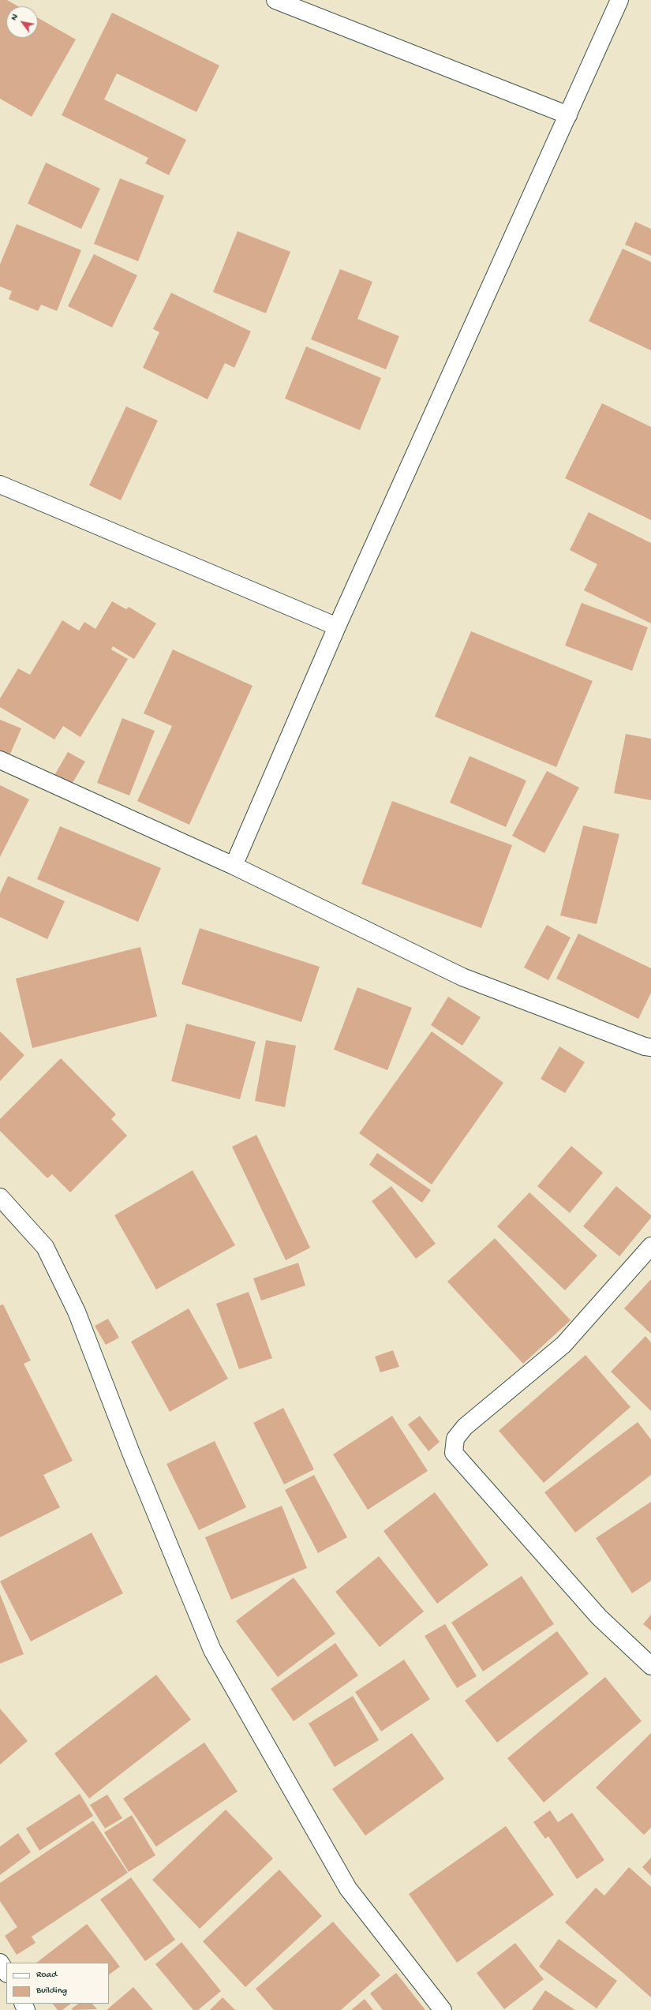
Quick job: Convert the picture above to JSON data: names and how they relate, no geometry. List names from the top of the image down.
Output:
{
  "legend": ["Road", "Building"],
  "north": "top left"
}
